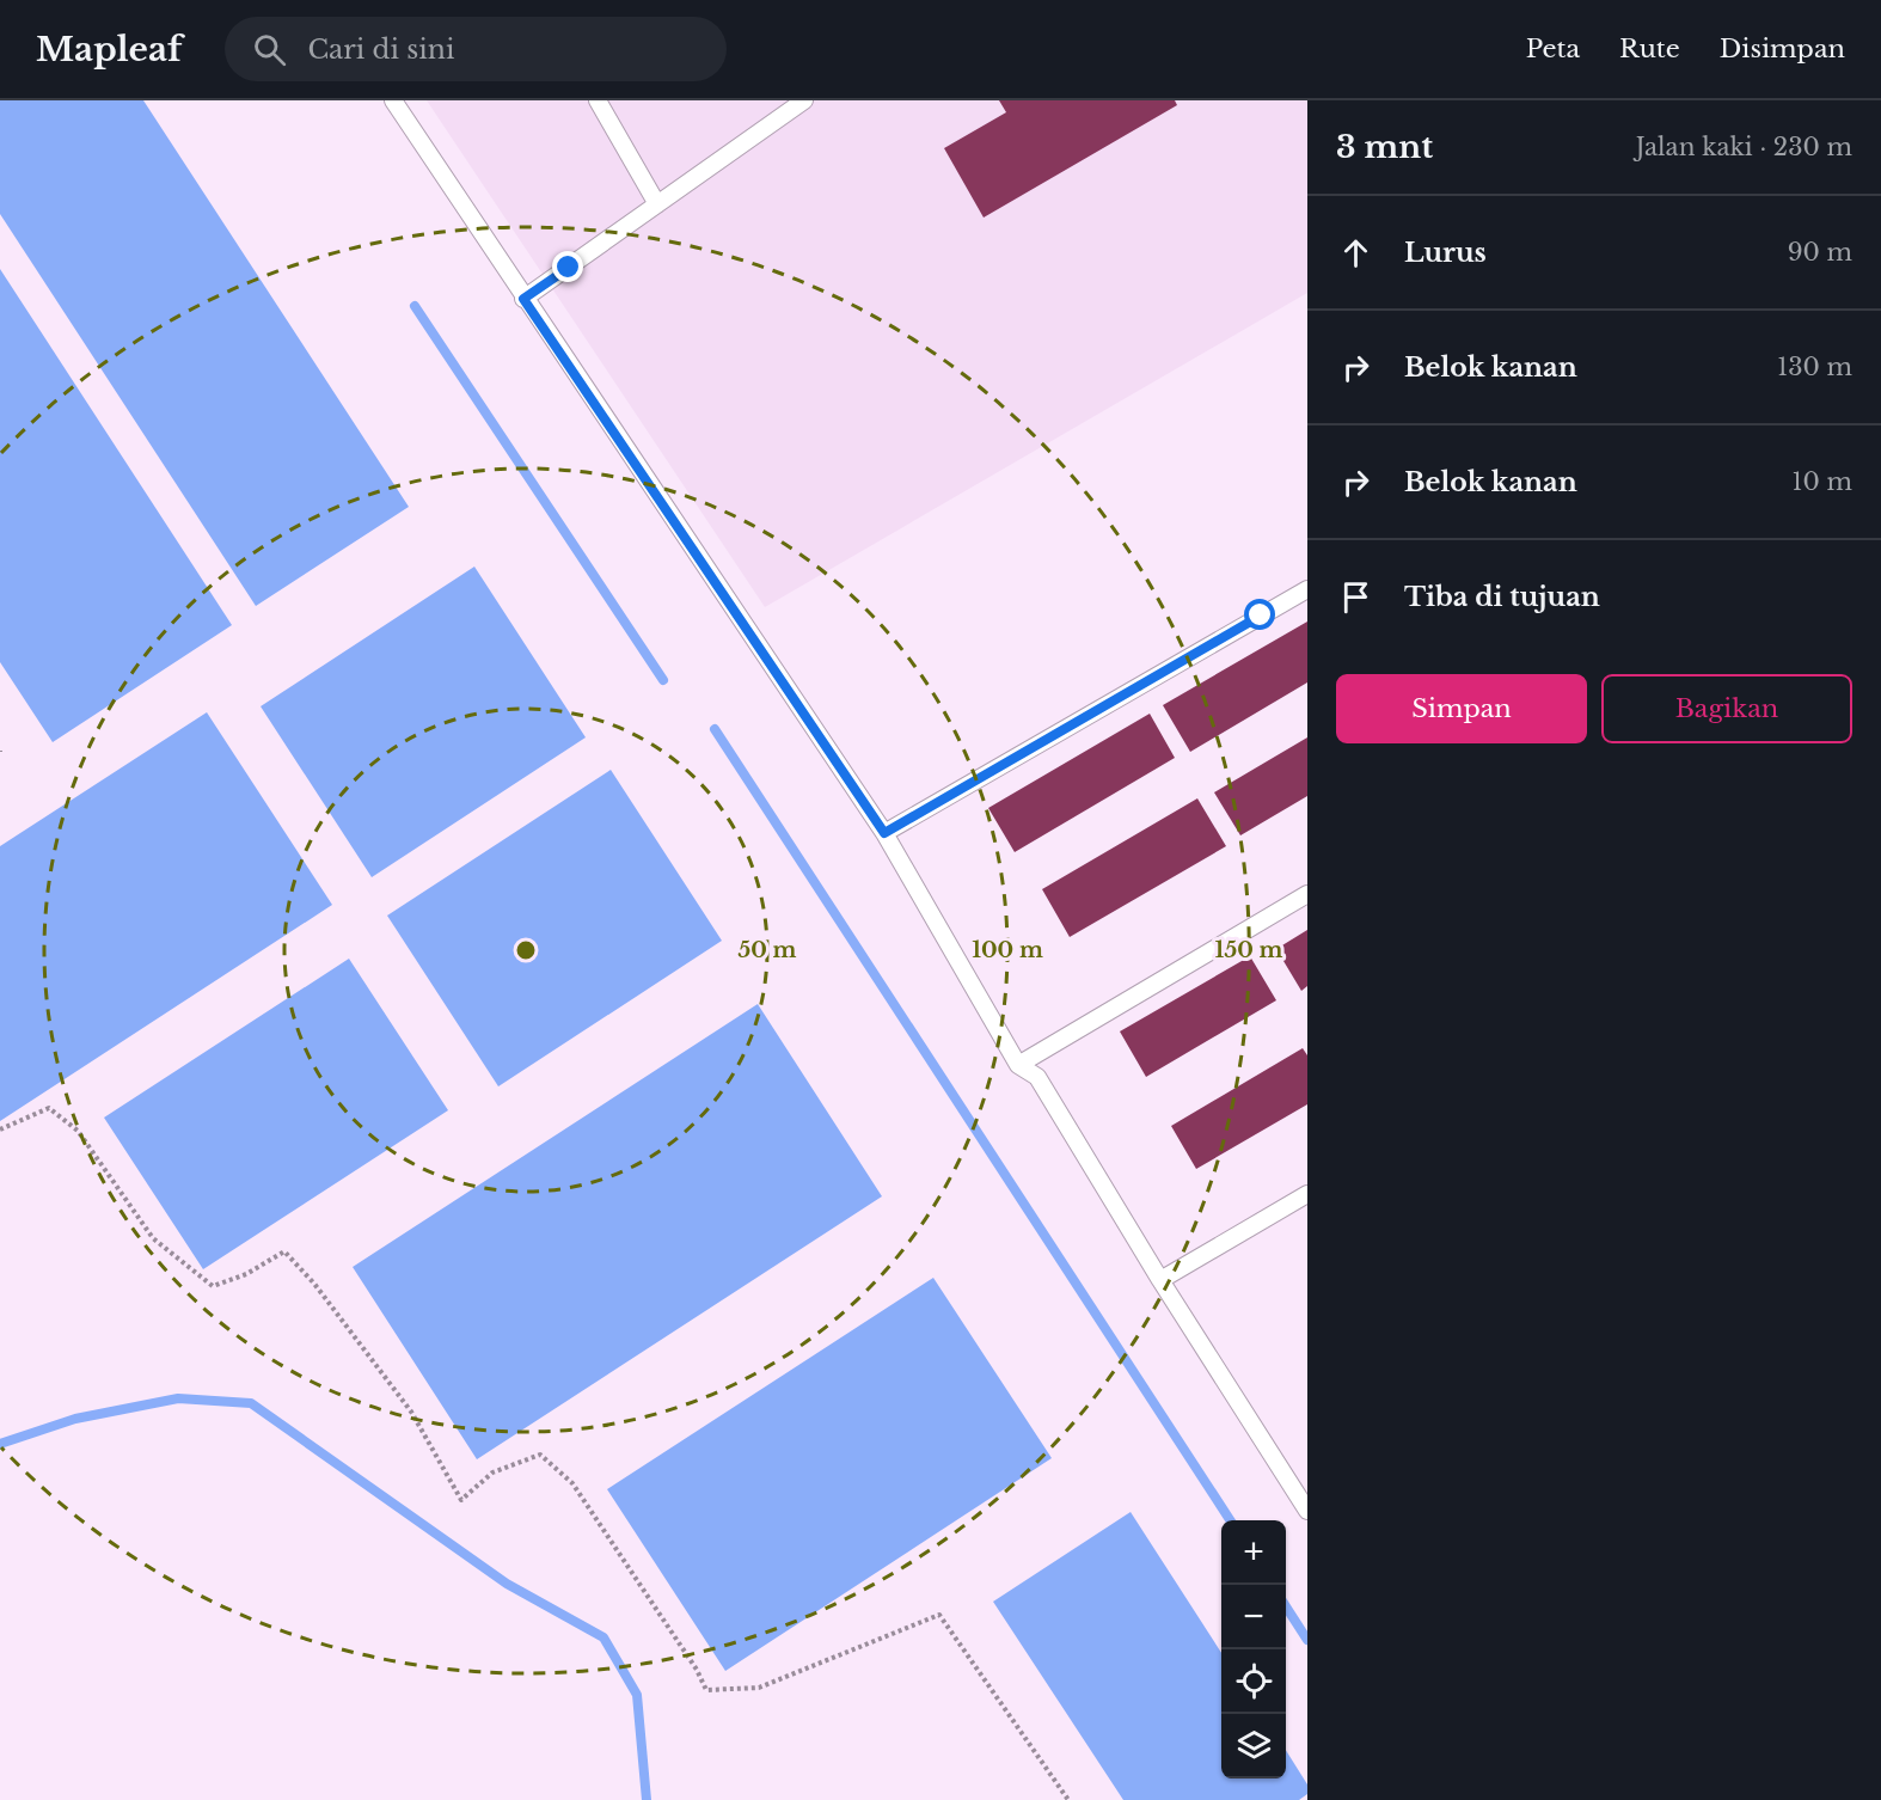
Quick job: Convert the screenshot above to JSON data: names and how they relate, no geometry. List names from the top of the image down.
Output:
{
  "page": {
    "header": "Mapleaf",
    "search": "Cari di sini",
    "nav": ["Peta", "Rute", "Disimpan"],
    "heading": ["3 mnt", "Jalan kaki · 230 m"],
    "list": [
      ["Lurus", "90 m"],
      ["Belok kanan", "130 m"],
      ["Belok kanan", "10 m"],
      "Tiba di tujuan"
    ],
    "buttons": ["Simpan", "Bagikan"],
    "map_buttons": ["+", "−"]
  },
  "rings": ["50 m", "100 m", "150 m"]
}
